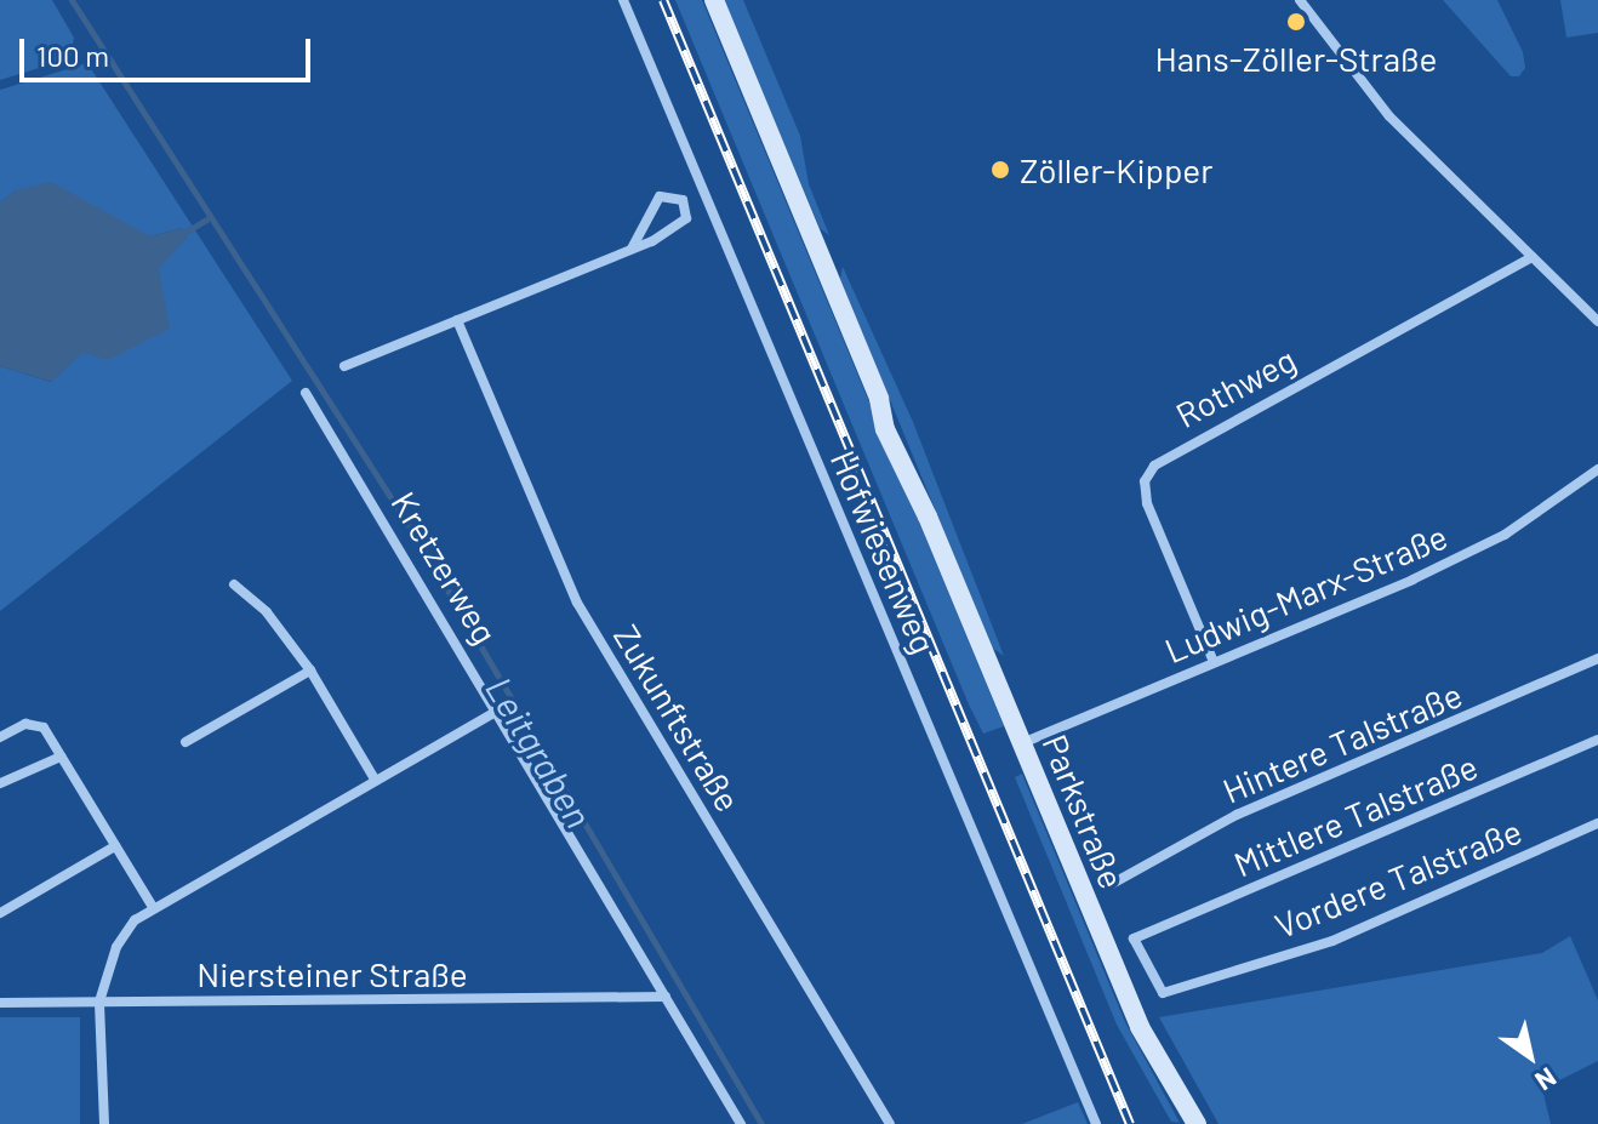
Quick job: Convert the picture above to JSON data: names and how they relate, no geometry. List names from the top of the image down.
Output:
{
  "streets": {
    "main road": ["Parkstraße"],
    "street": [
      "Rothweg",
      "Hofwiesenweg",
      "Kretzerweg",
      "Ludwig-Marx-Straße",
      "Zukunftstraße",
      "Hintere Talstraße",
      "Mittlere Talstraße",
      "Vordere Talstraße",
      "Niersteiner Straße"
    ]
  },
  "crossings": [
    ["Rothweg", "Ludwig-Marx-Straße"],
    ["Kretzerweg", "Niersteiner Straße"],
    ["Ludwig-Marx-Straße", "Parkstraße"],
    ["Mittlere Talstraße", "Vordere Talstraße"]
  ],
  "water": ["Leitgraben"],
  "places": ["Hans-Zöller-Straße", "Zöller-Kipper"],
  "scale_bar": "100 m",
  "north": "bottom right"
}
